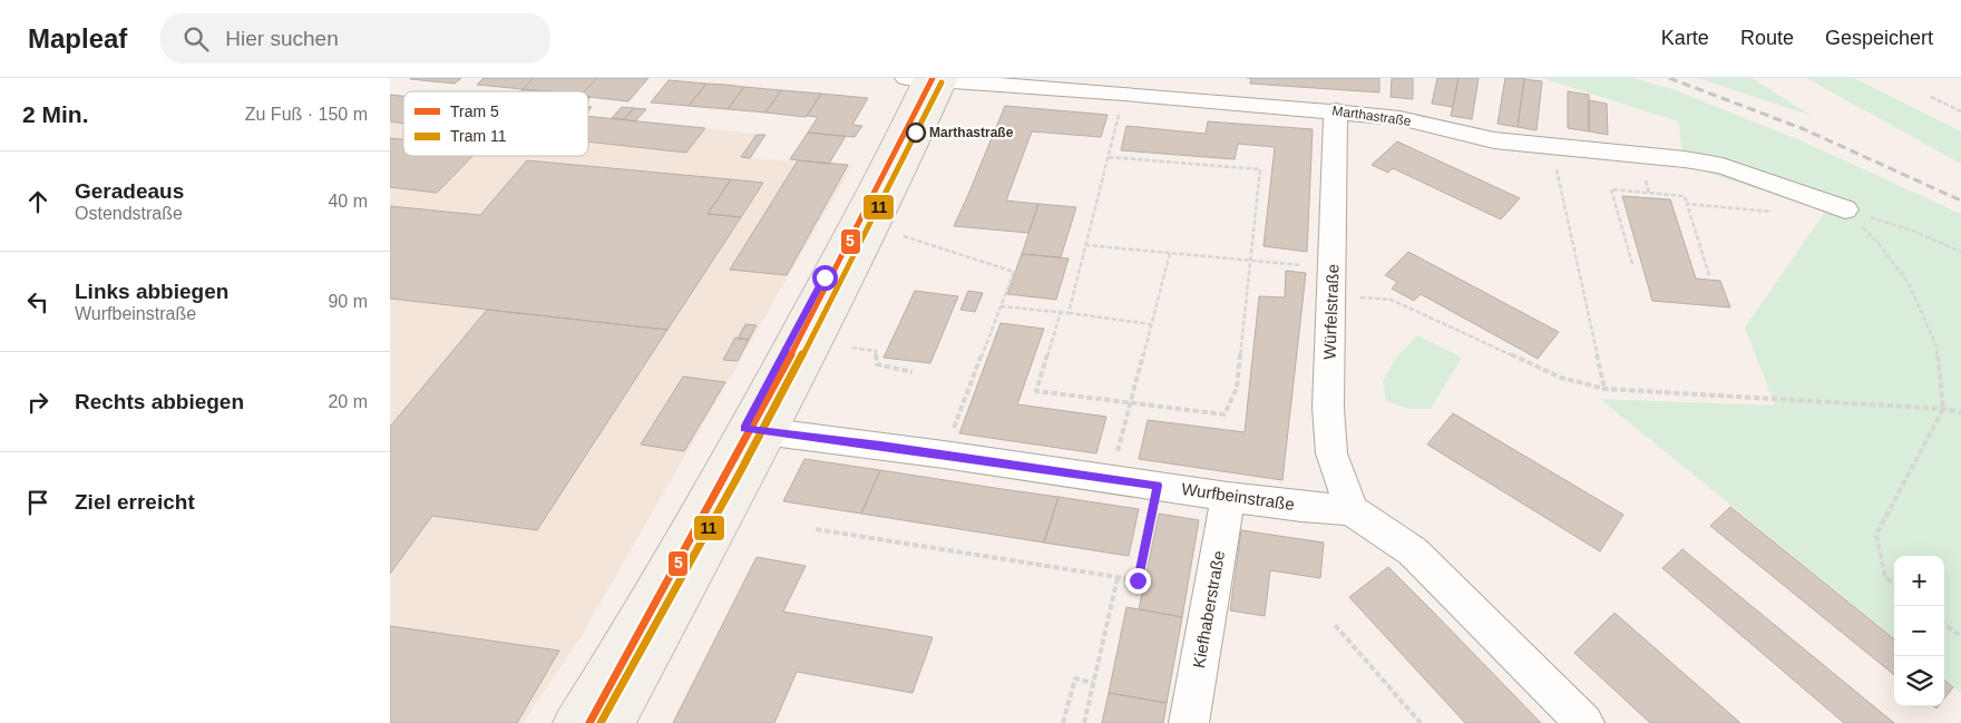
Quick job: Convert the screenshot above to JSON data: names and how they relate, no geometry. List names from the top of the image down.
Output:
{
  "streets": {
    "street": [
      "Marthastraße",
      "Würfelstraße",
      "Wurfbeinstraße",
      "Kiefhaberstraße"
    ]
  },
  "crossings": [
    ["Marthastraße", "Würfelstraße"],
    ["Würfelstraße", "Wurfbeinstraße"],
    ["Wurfbeinstraße", "Kiefhaberstraße"]
  ],
  "places": ["Marthastraße"],
  "lines": ["tram line 5", "tram line 11"],
  "legend": ["Tram 5", "Tram 11"],
  "page": {
    "header": "Mapleaf",
    "search": "Hier suchen",
    "nav": ["Karte", "Route", "Gespeichert"],
    "heading": ["2 Min.", "Zu Fuß · 150 m"],
    "list": [
      ["Geradeaus", "Ostendstraße", "40 m"],
      ["Links abbiegen", "Wurfbeinstraße", "90 m"],
      ["Rechts abbiegen", "20 m"],
      "Ziel erreicht"
    ],
    "map_buttons": ["+", "−"]
  }
}
